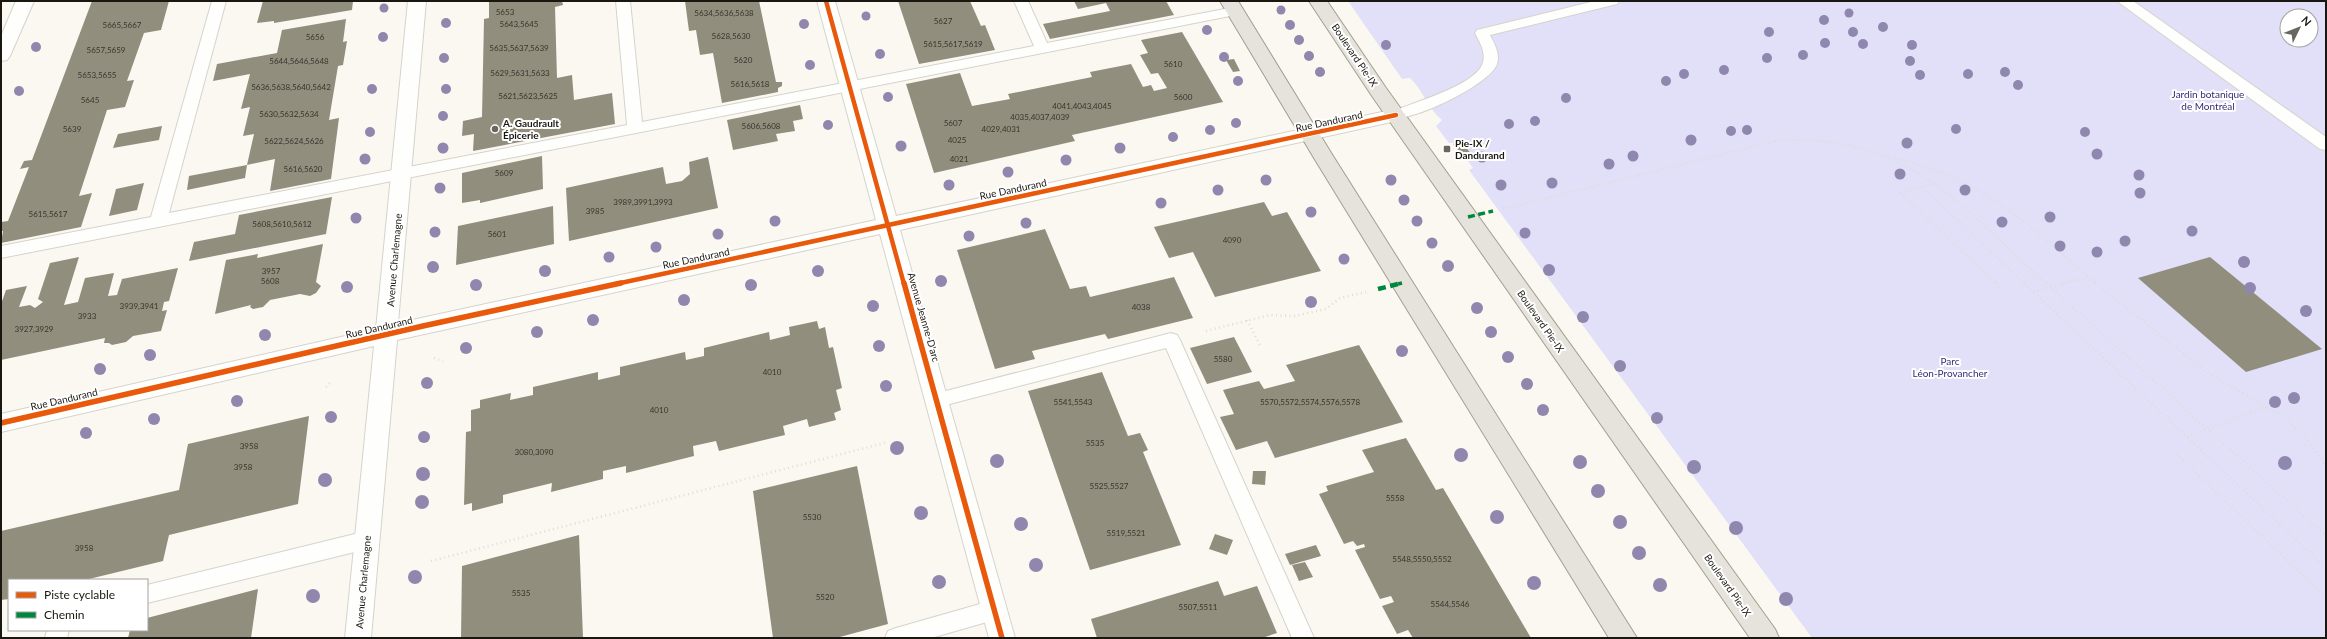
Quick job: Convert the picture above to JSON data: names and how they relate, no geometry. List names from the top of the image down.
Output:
{
  "streets": {
    "main road": ["Boulevard Pie-IX"],
    "street": ["Rue Dandurand", "Avenue Charlemagne", "Avenue Jeanne-D'arc"]
  },
  "crossings": [
    ["Boulevard Pie-IX", "Rue Dandurand"],
    ["Rue Dandurand", "Avenue Charlemagne"],
    ["Rue Dandurand", "Avenue Jeanne-D'arc"]
  ],
  "parks": ["Jardin botanique de Montréal", "Parc Léon-Provancher"],
  "places": {
    "other": ["A. Gaudrault Épicerie"],
    "transit": ["Pie-IX / Dandurand"]
  },
  "house_numbers": [
    "5653",
    "5634,5636,5638",
    "5627",
    "5643,5645",
    "5665,5667",
    "5628,5630",
    "5656",
    "5615,5617,5619",
    "5635,5637,5639",
    "5657,5659",
    "5620",
    "5644,5646,5648",
    "5610",
    "5629,5631,5633",
    "5653,5655",
    "5616,5618",
    "5636,5638,5640,5642",
    "5621,5623,5625",
    "5600",
    "5645",
    "4041,4043,4045",
    "5630,5632,5634",
    "4035,4037,4039",
    "5607",
    "5606,5608",
    "5639",
    "4029,4031",
    "4025",
    "5622,5624,5626",
    "4021",
    "5616,5620",
    "5609",
    "3989,3991,3993",
    "3985",
    "5615,5617",
    "5608,5610,5612",
    "5601",
    "4090",
    "3957",
    "5608",
    "3939,3941",
    "4038",
    "3933",
    "3927,3929",
    "5580",
    "4010",
    "5541,5543",
    "5570,5572,5574,5576,5578",
    "4010",
    "5535",
    "3958",
    "3080,3090",
    "3958",
    "5525,5527",
    "5558",
    "5530",
    "5519,5521",
    "3958",
    "5548,5550,5552",
    "5535",
    "5520",
    "5544,5546",
    "5507,5511"
  ],
  "legend": ["Piste cyclable", "Chemin"],
  "north": "top right"
}
